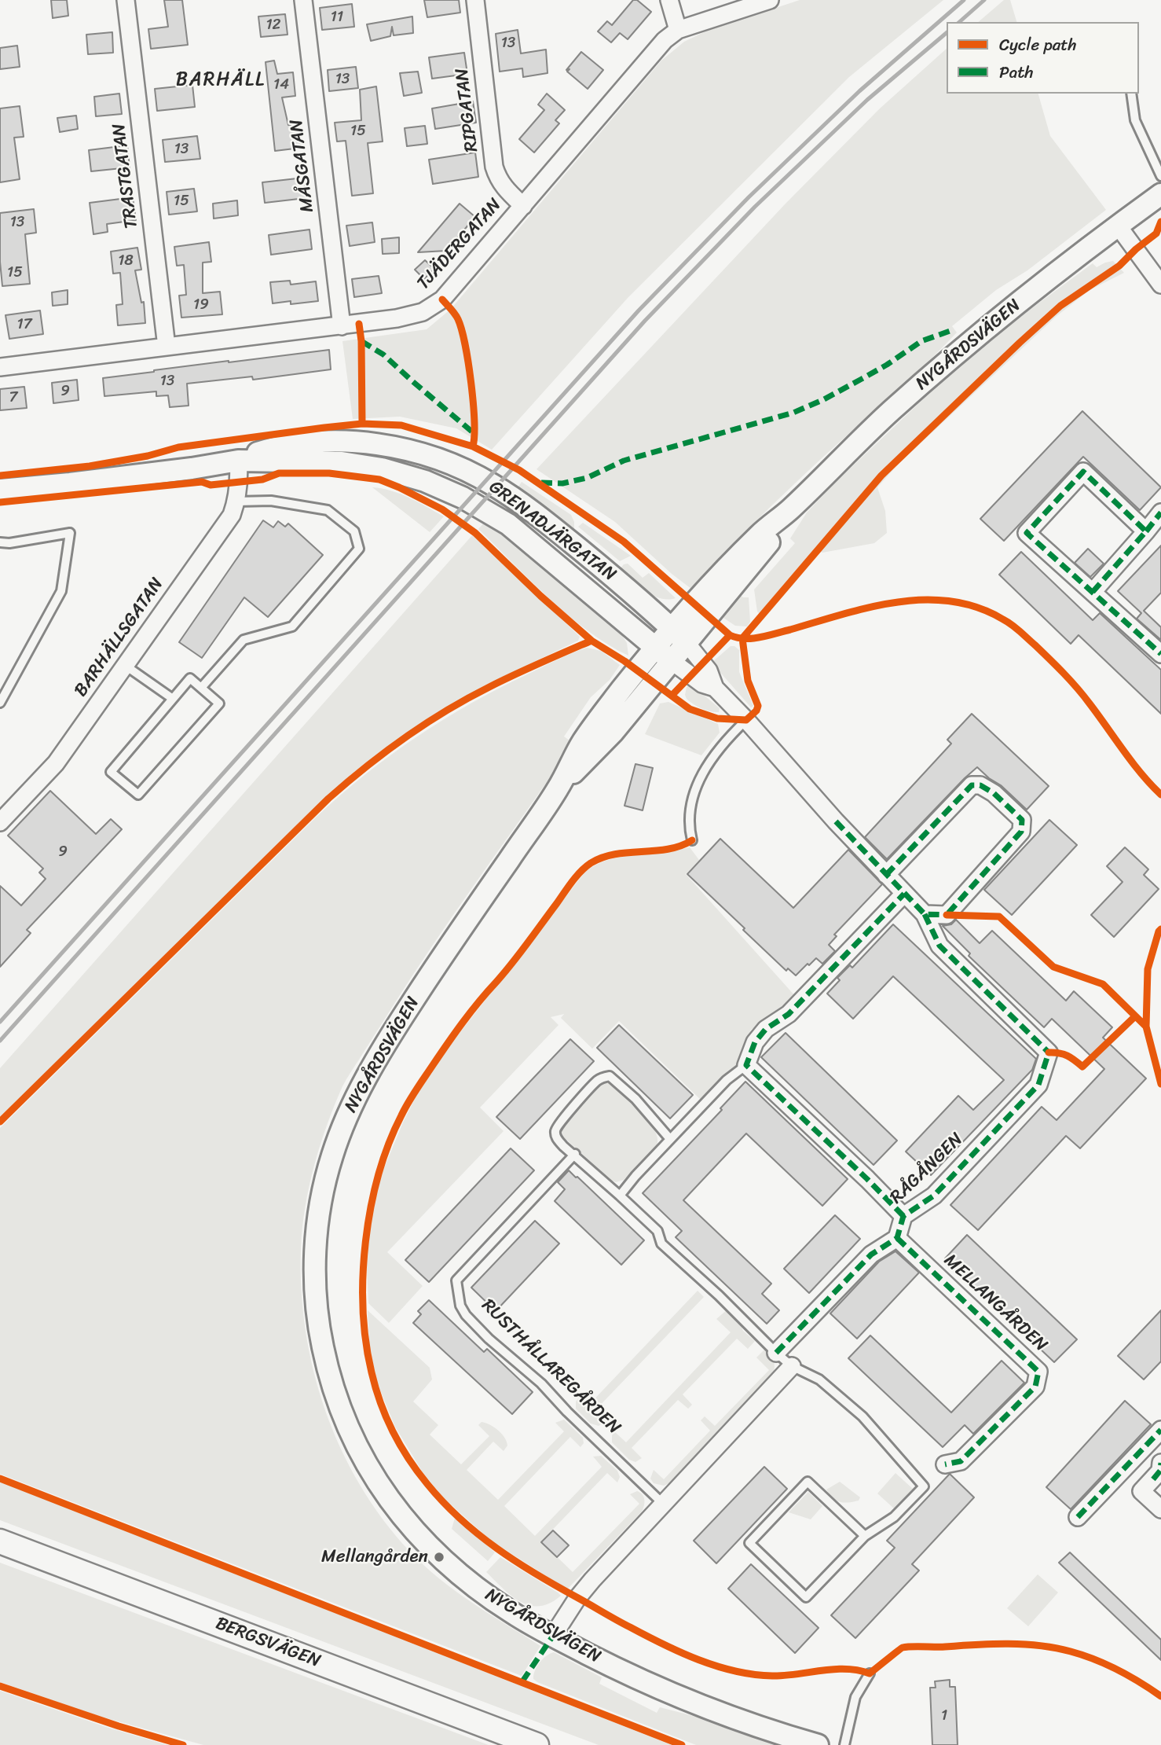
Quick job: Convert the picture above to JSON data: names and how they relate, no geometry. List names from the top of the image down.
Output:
{
  "streets": {
    "main road": ["BERGSVÄGEN"],
    "street": [
      "RIPGATAN",
      "MÅSGATAN",
      "TRASTGATAN",
      "TJÄDERGATAN",
      "NYGÅRDSVÄGEN",
      "GRENADJÄRGATAN",
      "BARHÄLLSGATAN",
      "RÅGÅNGEN",
      "MELLANGÅRDEN"
    ],
    "lane": ["RUSTHÅLLAREGÅRDEN"]
  },
  "crossings": [
    ["RIPGATAN", "TJÄDERGATAN"],
    ["MÅSGATAN", "TJÄDERGATAN"],
    ["TRASTGATAN", "TJÄDERGATAN"],
    ["NYGÅRDSVÄGEN", "GRENADJÄRGATAN"],
    ["GRENADJÄRGATAN", "BARHÄLLSGATAN"],
    ["RÅGÅNGEN", "MELLANGÅRDEN"]
  ],
  "districts": ["BARHÄLL"],
  "places": ["Mellangården"],
  "house_numbers": [
    "11",
    "12",
    "13",
    "13",
    "14",
    "15",
    "13",
    "15",
    "13",
    "18",
    "15",
    "19",
    "17",
    "13",
    "9",
    "7",
    "9",
    "1"
  ],
  "legend": ["Cycle path", "Path"]
}
